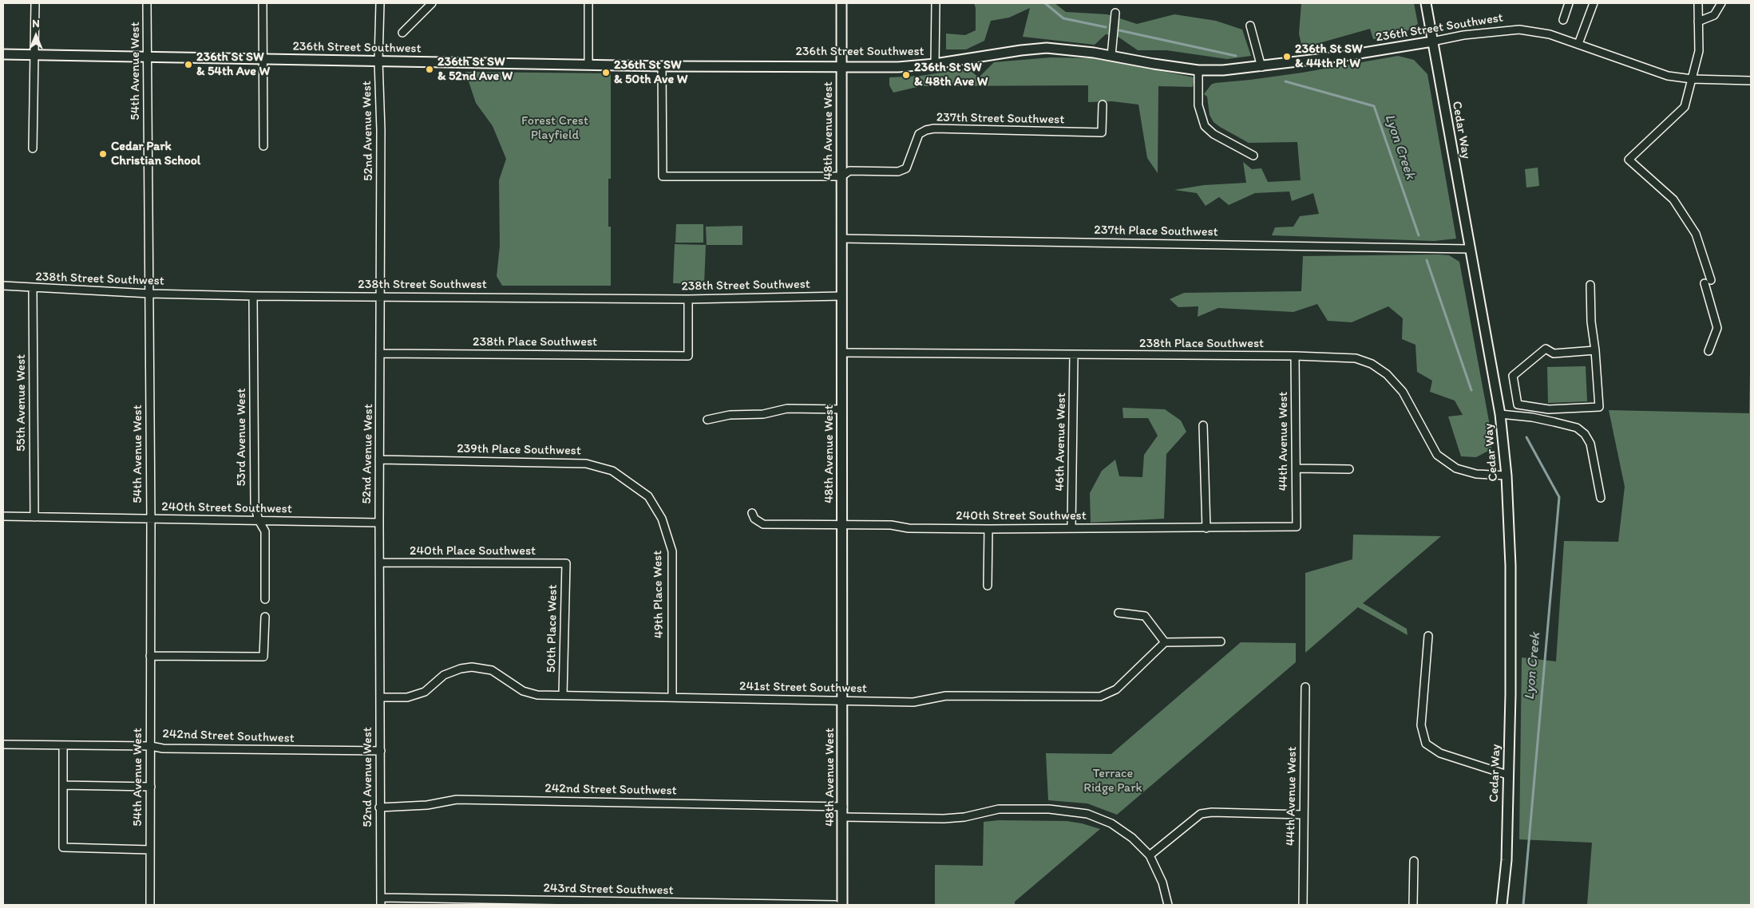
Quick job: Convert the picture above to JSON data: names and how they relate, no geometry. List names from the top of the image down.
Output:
{
  "streets": {
    "main road": ["236th Street Southwest", "Cedar Way", "48th Avenue West"],
    "street": [
      "54th Avenue West",
      "237th Street Southwest",
      "52nd Avenue West",
      "237th Place Southwest",
      "238th Street Southwest",
      "238th Place Southwest",
      "55th Avenue West",
      "53rd Avenue West",
      "44th Avenue West",
      "46th Avenue West",
      "239th Place Southwest",
      "240th Street Southwest",
      "240th Place Southwest",
      "49th Place West",
      "50th Place West",
      "241st Street Southwest",
      "242nd Street Southwest",
      "243rd Street Southwest"
    ]
  },
  "crossings": [
    ["236th Street Southwest", "54th Avenue West"],
    ["236th Street Southwest", "237th Street Southwest"],
    ["236th Street Southwest", "Cedar Way"],
    ["236th Street Southwest", "52nd Avenue West"],
    ["236th Street Southwest", "48th Avenue West"],
    ["54th Avenue West", "238th Street Southwest"],
    ["54th Avenue West", "240th Street Southwest"],
    ["54th Avenue West", "242nd Street Southwest"],
    ["237th Street Southwest", "48th Avenue West"],
    ["Cedar Way", "237th Place Southwest"],
    ["Cedar Way", "238th Place Southwest"],
    ["52nd Avenue West", "238th Street Southwest"],
    ["52nd Avenue West", "238th Place Southwest"],
    ["52nd Avenue West", "239th Place Southwest"],
    ["52nd Avenue West", "240th Street Southwest"],
    ["52nd Avenue West", "240th Place Southwest"],
    ["52nd Avenue West", "241st Street Southwest"],
    ["52nd Avenue West", "242nd Street Southwest"],
    ["52nd Avenue West", "243rd Street Southwest"],
    ["48th Avenue West", "237th Place Southwest"],
    ["48th Avenue West", "238th Street Southwest"],
    ["48th Avenue West", "238th Place Southwest"],
    ["48th Avenue West", "240th Street Southwest"],
    ["48th Avenue West", "241st Street Southwest"],
    ["48th Avenue West", "242nd Street Southwest"],
    ["238th Street Southwest", "238th Place Southwest"],
    ["238th Street Southwest", "55th Avenue West"],
    ["238th Street Southwest", "53rd Avenue West"],
    ["238th Place Southwest", "44th Avenue West"],
    ["238th Place Southwest", "46th Avenue West"],
    ["55th Avenue West", "240th Street Southwest"],
    ["53rd Avenue West", "240th Street Southwest"],
    ["44th Avenue West", "240th Street Southwest"],
    ["46th Avenue West", "240th Street Southwest"],
    ["239th Place Southwest", "49th Place West"],
    ["240th Place Southwest", "50th Place West"],
    ["49th Place West", "241st Street Southwest"],
    ["50th Place West", "241st Street Southwest"]
  ],
  "water": ["Lyon Creek"],
  "parks": ["Forest Crest Playfield", "Terrace Ridge Park"],
  "places": [
    "236th St SW & 44th Pl W",
    "236th St SW & 54th Ave W",
    "236th St SW & 52nd Ave W",
    "236th St SW & 50th Ave W",
    "236th St SW & 48th Ave W",
    "Cedar Park Christian School"
  ],
  "north": "top"
}
